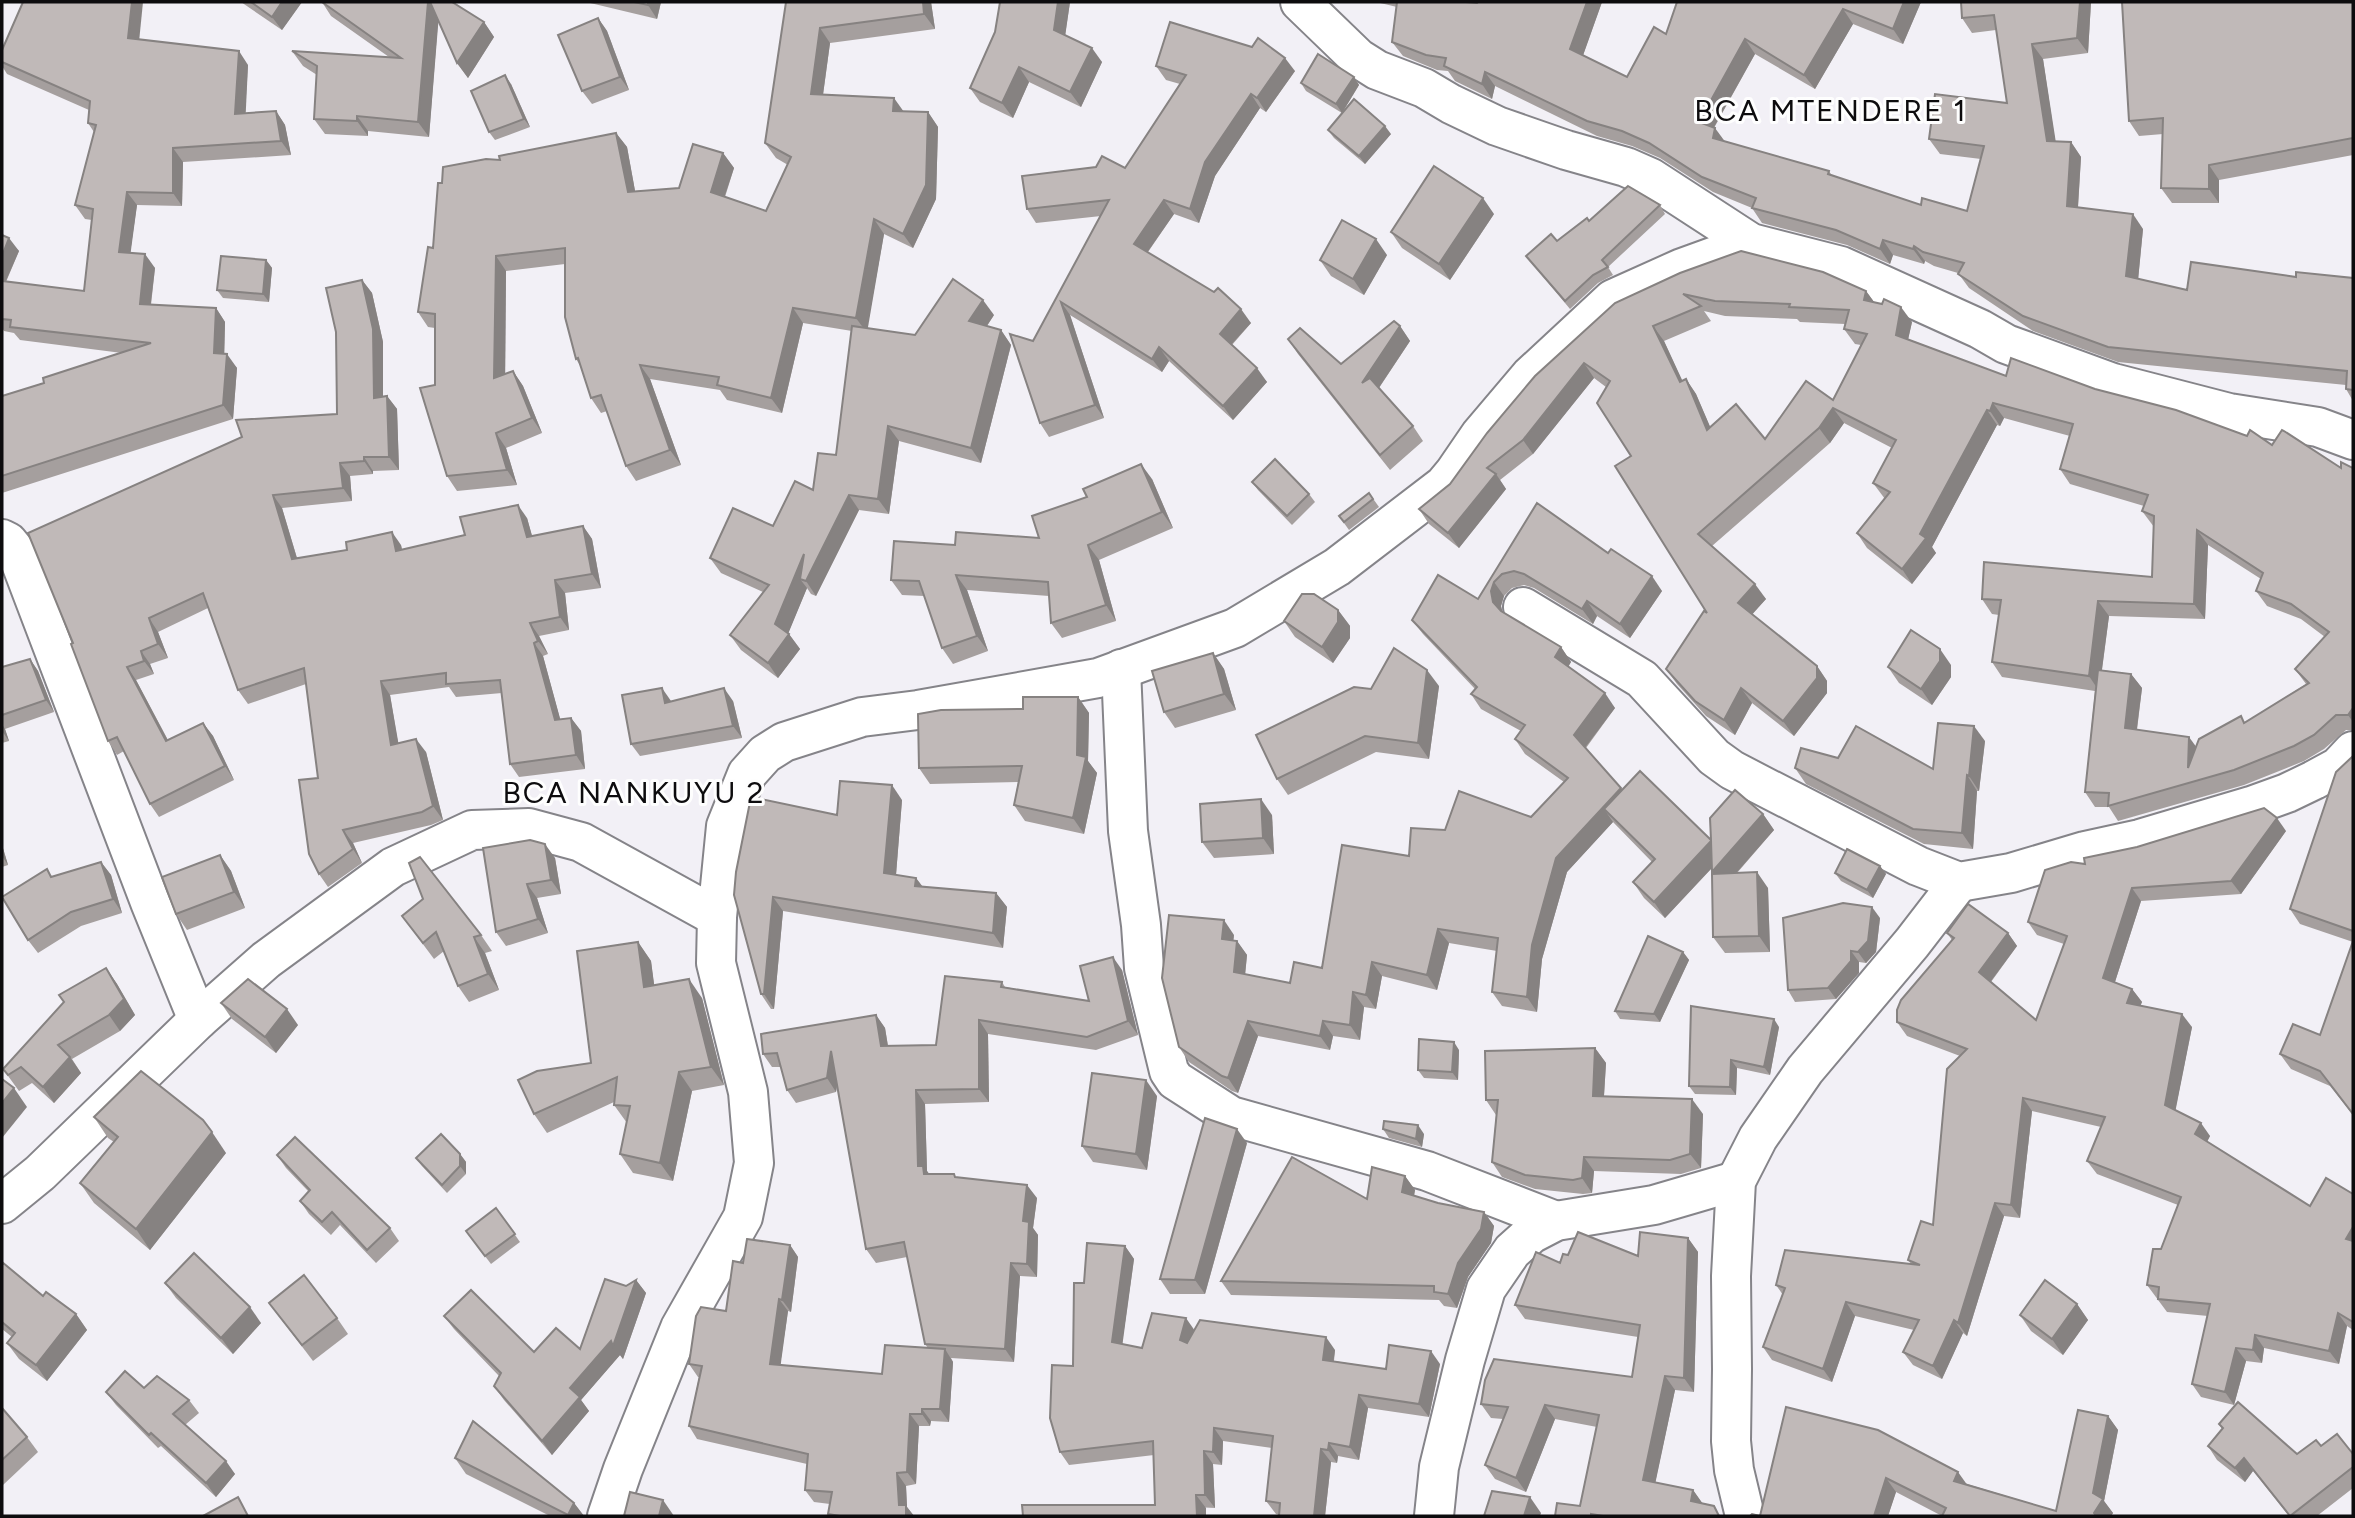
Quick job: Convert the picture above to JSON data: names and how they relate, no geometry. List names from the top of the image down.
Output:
{
  "districts": ["BCA MTENDERE 1", "BCA NANKUYU 2"]
}
